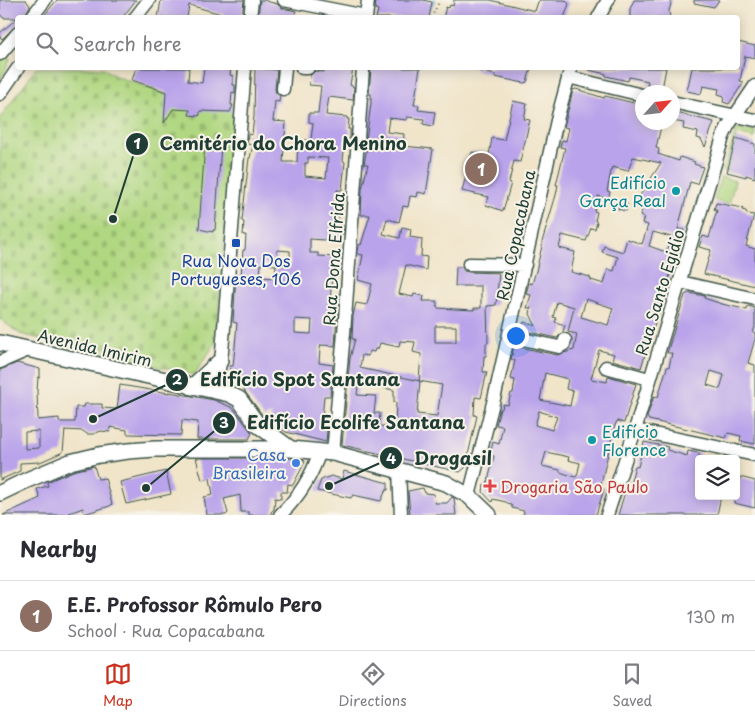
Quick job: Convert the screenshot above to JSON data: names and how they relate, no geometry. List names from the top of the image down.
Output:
{
  "streets": {
    "main road": ["Avenida Imirim"],
    "street": ["Rua Copacabana", "Rua Dona Elfrida", "Rua Santo Egidio"]
  },
  "places": {
    "other": [
      "Edifício Garça Real",
      "Cemitério do Chora Menino",
      "Edifício Spot Santana",
      "Edifício Florence",
      "Casa Brasileira",
      "Drogasil",
      "Edifício Ecolife Santana"
    ],
    "transit": ["Rua Nova Dos Portugueses, 106"],
    "health": ["Drogaria São Paulo"]
  },
  "north": "top right",
  "page": {
    "search": "Search here",
    "pins": "1",
    "heading": "Nearby",
    "list": [
      {
        "mark": "1",
        "name": "E.E. Profossor Rômulo Pero",
        "note": "School · Rua Copacabana",
        "value": "130 m"
      }
    ],
    "nav": ["Map", "Directions", "Saved"]
  }
}
